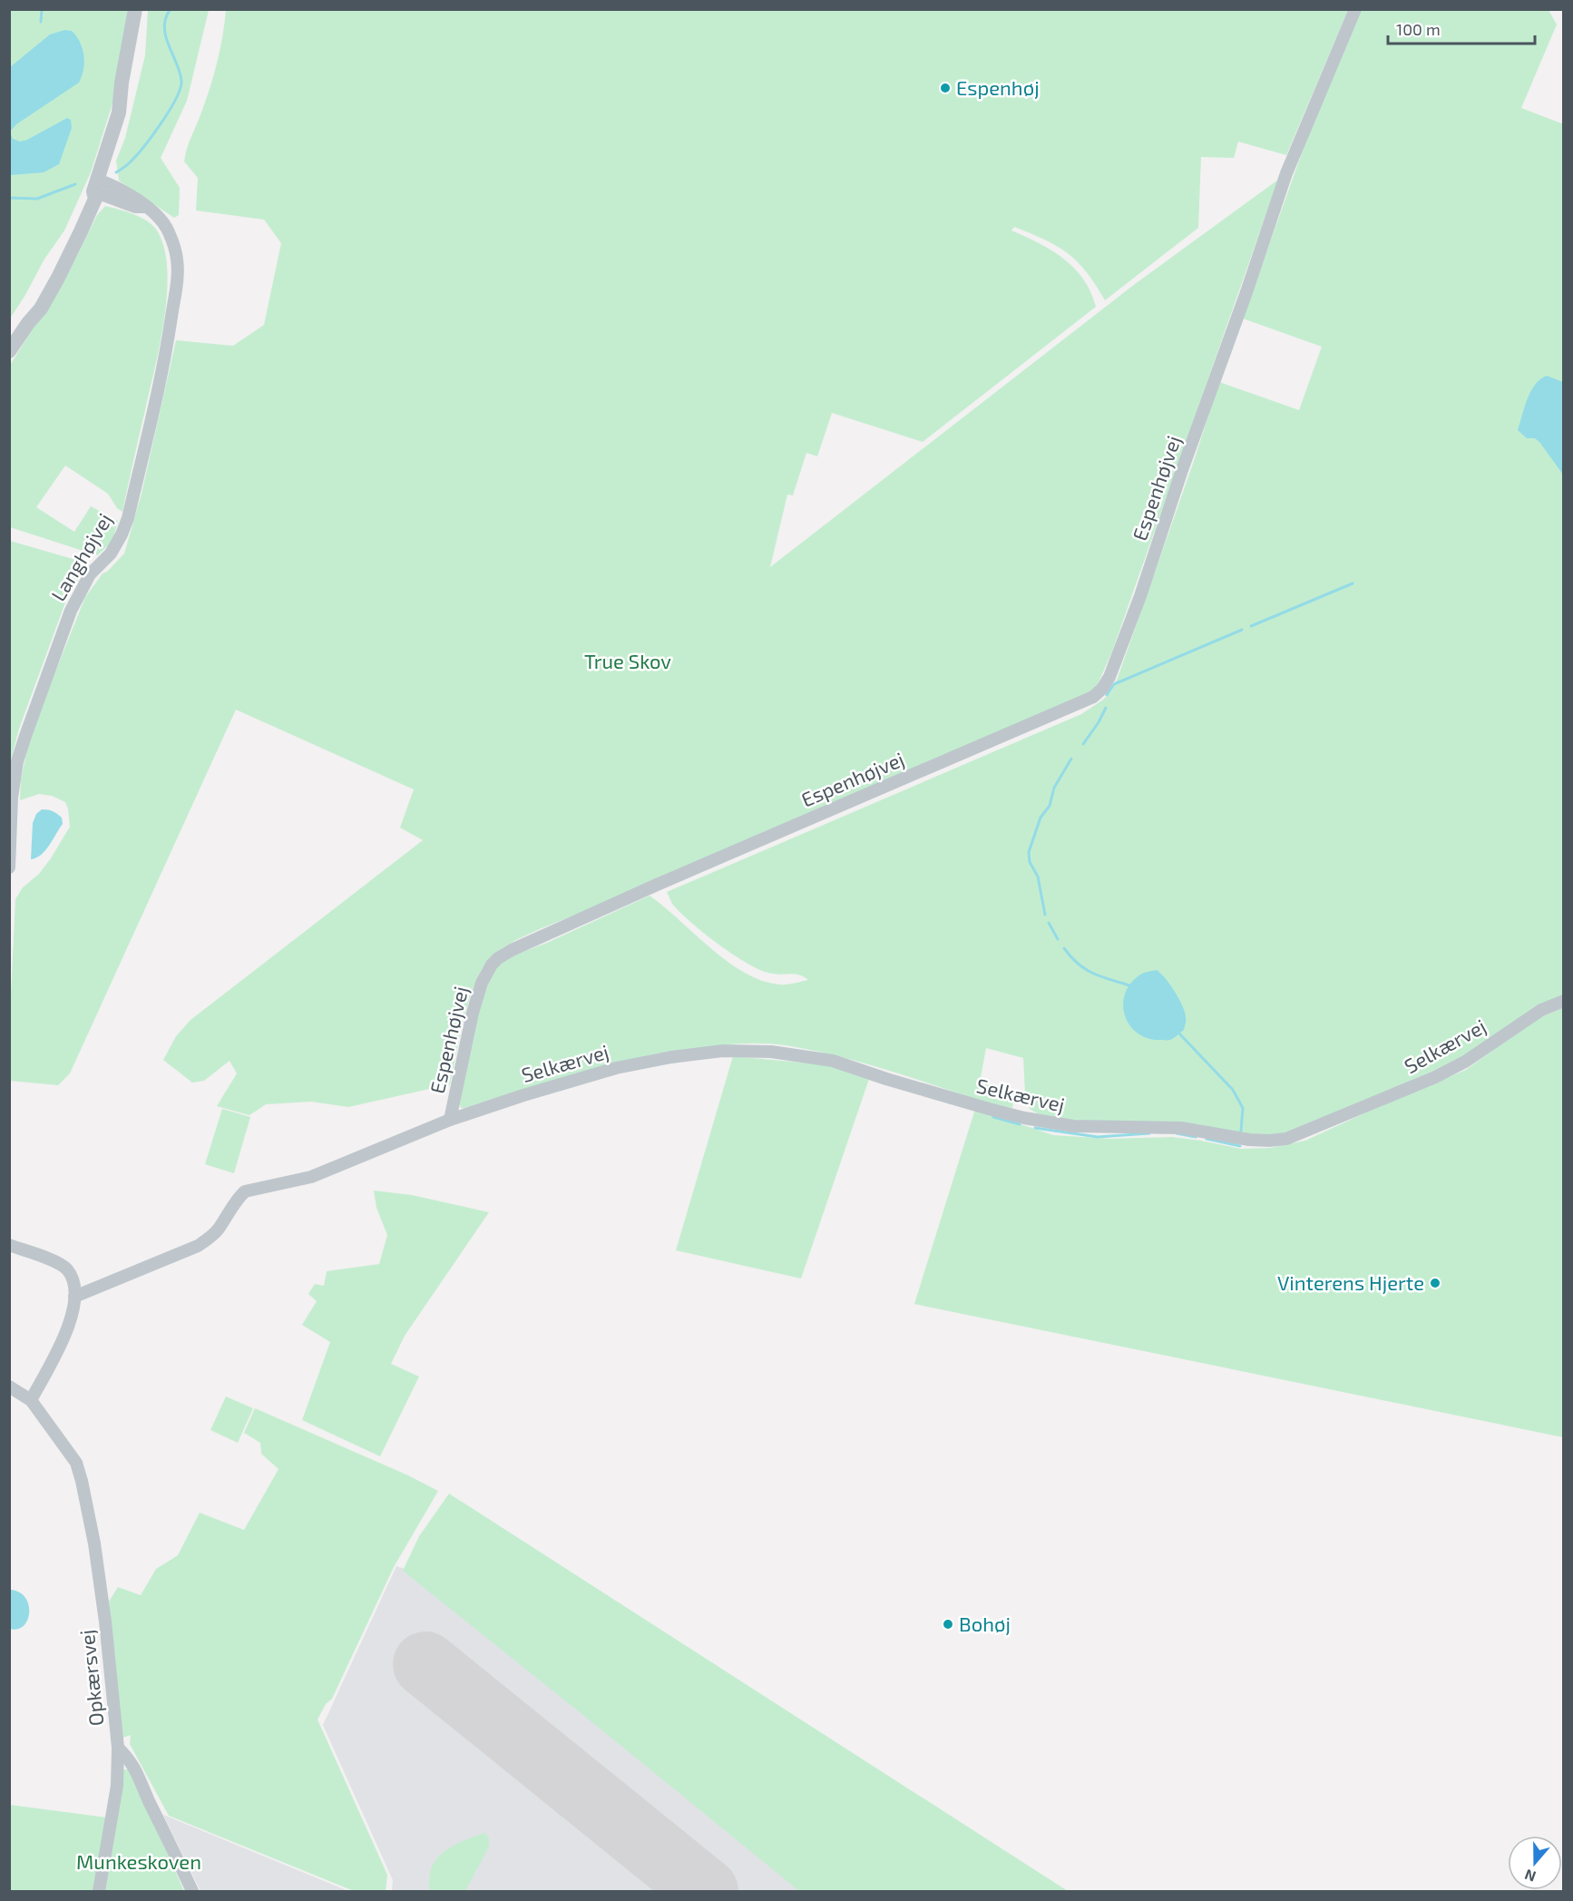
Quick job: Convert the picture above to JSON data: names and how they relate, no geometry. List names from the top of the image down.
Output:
{
  "streets": {
    "street": [
      "Espenhøjvej",
      "Langhøjvej",
      "Selkærvej",
      "Opkærsvej"
    ]
  },
  "crossings": [
    ["Espenhøjvej", "Selkærvej"]
  ],
  "parks": ["True Skov", "Munkeskoven"],
  "places": ["Espenhøj", "Vinterens Hjerte", "Bohøj"],
  "scale_bar": "100 m",
  "north": "bottom"
}
